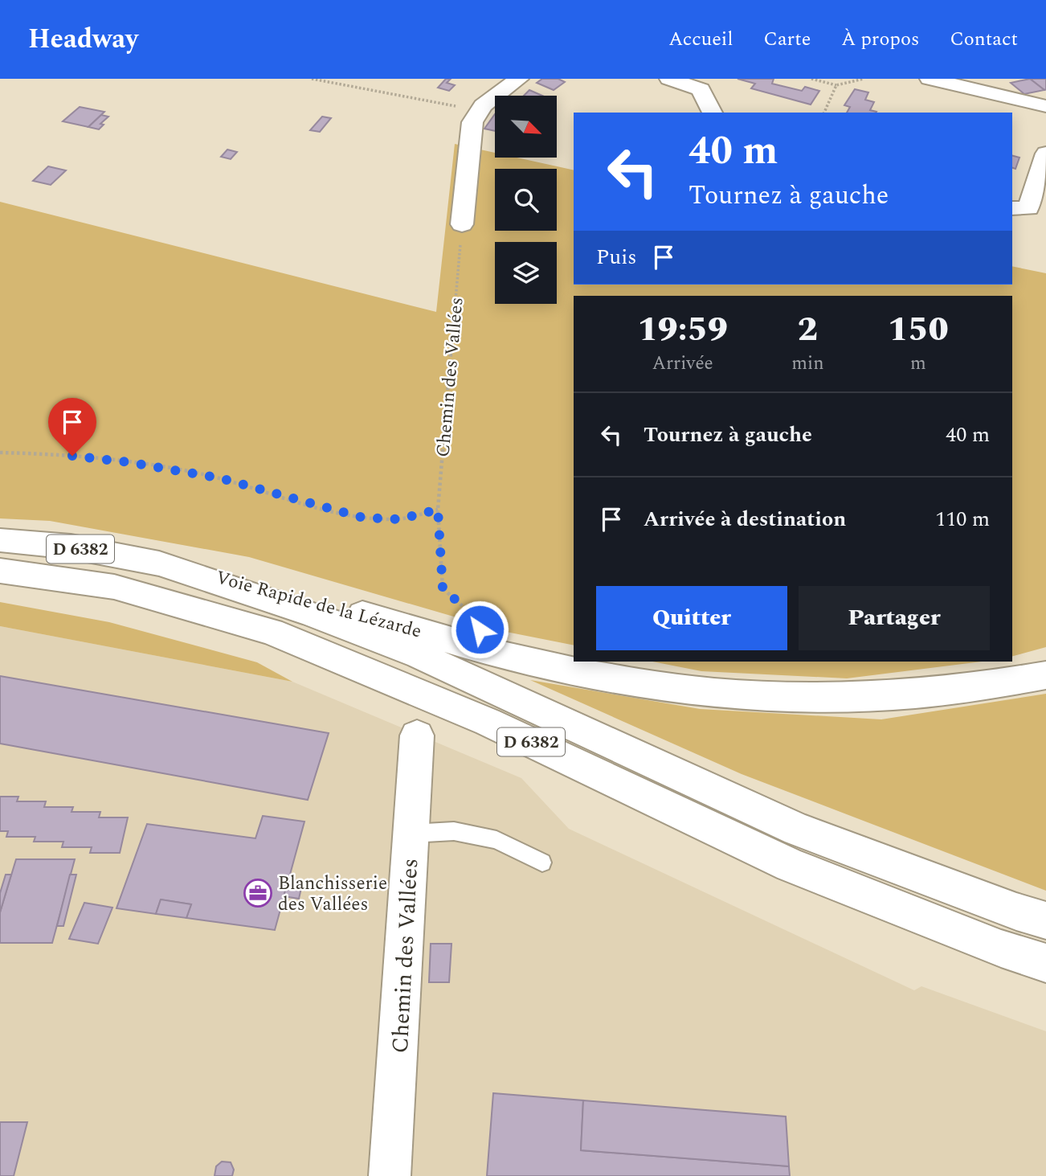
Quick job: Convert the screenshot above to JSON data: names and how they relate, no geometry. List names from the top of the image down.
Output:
{
  "streets": {
    "main road": ["Chemin des Vallées", "D 6382", "Voie Rapide de la Lézarde"]
  },
  "crossings": [
    ["D 6382", "Voie Rapide de la Lézarde"]
  ],
  "places": {
    "office": ["Blanchisserie des Vallées"]
  },
  "north": "bottom right",
  "page": {
    "header": "Headway",
    "nav": [
      "Accueil",
      "Carte",
      "À propos",
      "Contact"
    ],
    "turn": ["40 m", "Tournez à gauche"],
    "then": "Puis",
    "eta": [
      "19:59",
      "Arrivée",
      "2",
      "min",
      "150",
      "m"
    ],
    "list": [
      {
        "name": "Tournez à gauche",
        "value": "40 m"
      },
      {
        "name": "Arrivée à destination",
        "value": "110 m"
      }
    ],
    "buttons": ["Quitter", "Partager"]
  }
}
